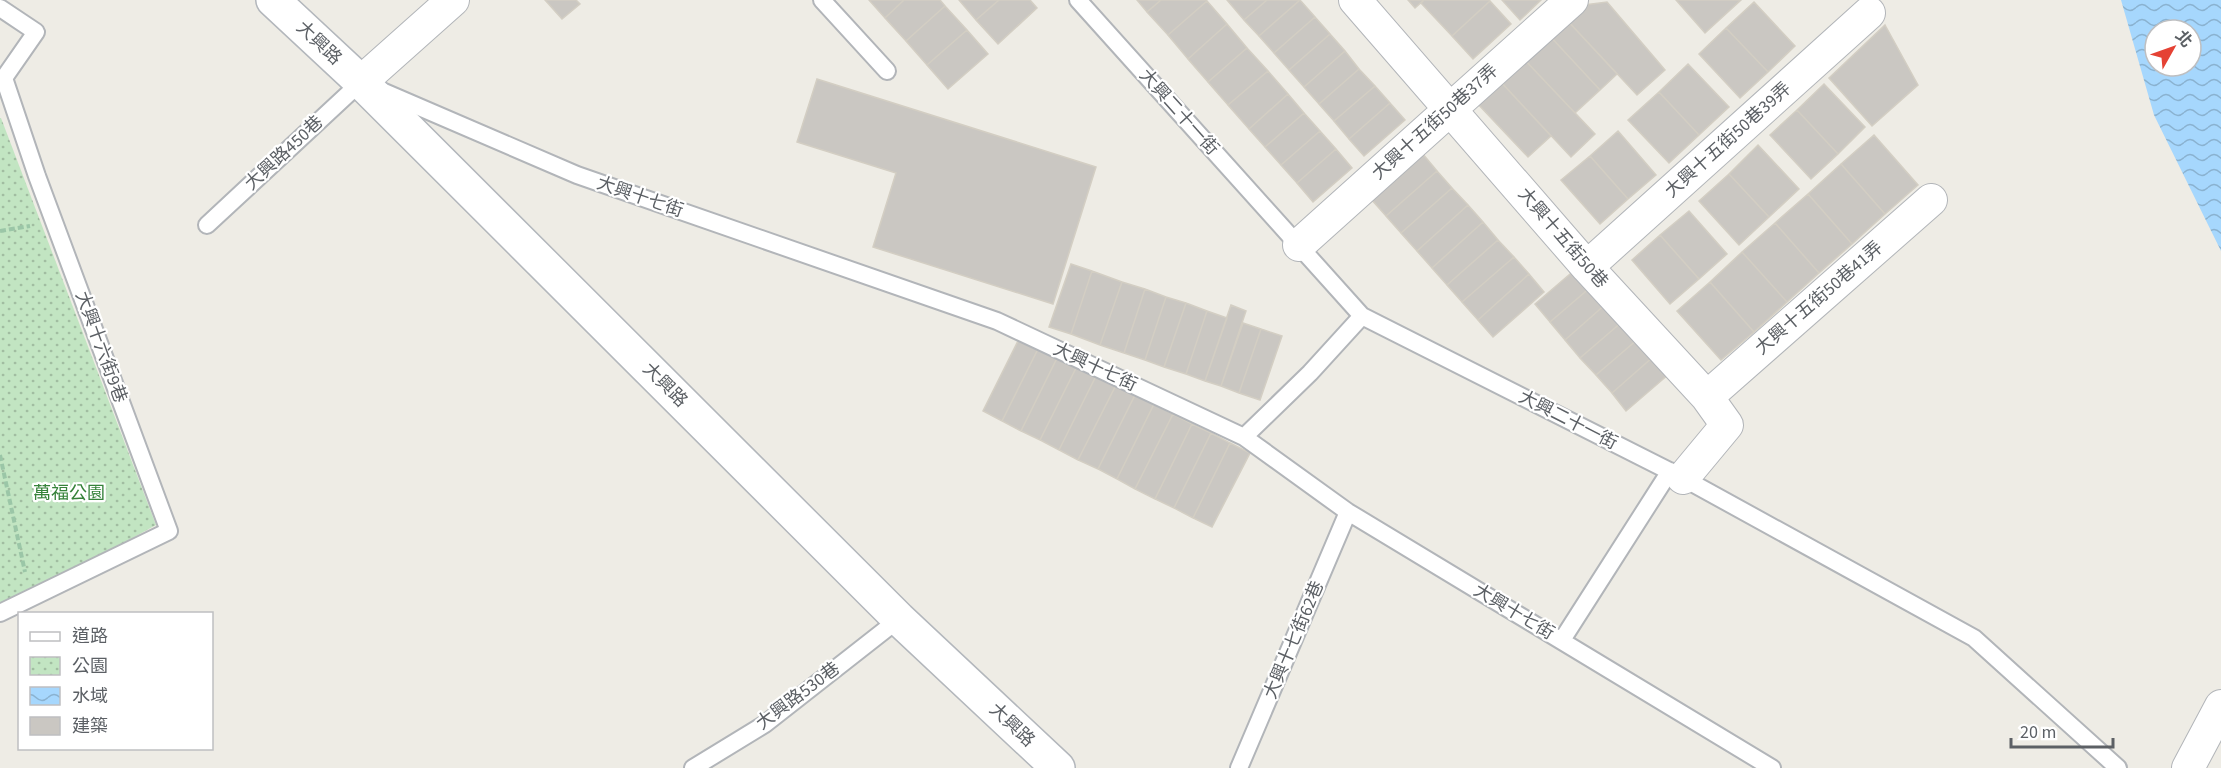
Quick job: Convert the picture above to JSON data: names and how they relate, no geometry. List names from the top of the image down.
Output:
{
  "streets": {
    "main road": ["大興路"],
    "street": [
      "大興十五街50巷37弄",
      "大興十五街50巷39弄",
      "大興十五街50巷",
      "大興十五街50巷41弄"
    ],
    "lane": [
      "大興二十一街",
      "大興路450巷",
      "大興十七街",
      "大興十六街9巷",
      "大興十七街62巷",
      "大興路530巷"
    ]
  },
  "crossings": [
    ["大興路", "大興路450巷"],
    ["大興路", "大興十七街"],
    ["大興路", "大興路530巷"],
    ["大興二十一街", "大興十五街50巷37弄"],
    ["大興二十一街", "大興十五街50巷"],
    ["大興十五街50巷37弄", "大興十五街50巷"],
    ["大興十五街50巷39弄", "大興十五街50巷"],
    ["大興路450巷", "大興十七街"],
    ["大興十七街", "大興十七街62巷"],
    ["大興十五街50巷", "大興十五街50巷41弄"]
  ],
  "parks": ["萬福公園"],
  "legend": [
    "道路",
    "公園",
    "水域",
    "建築"
  ],
  "scale_bar": "20 m",
  "north": "top right"
}
